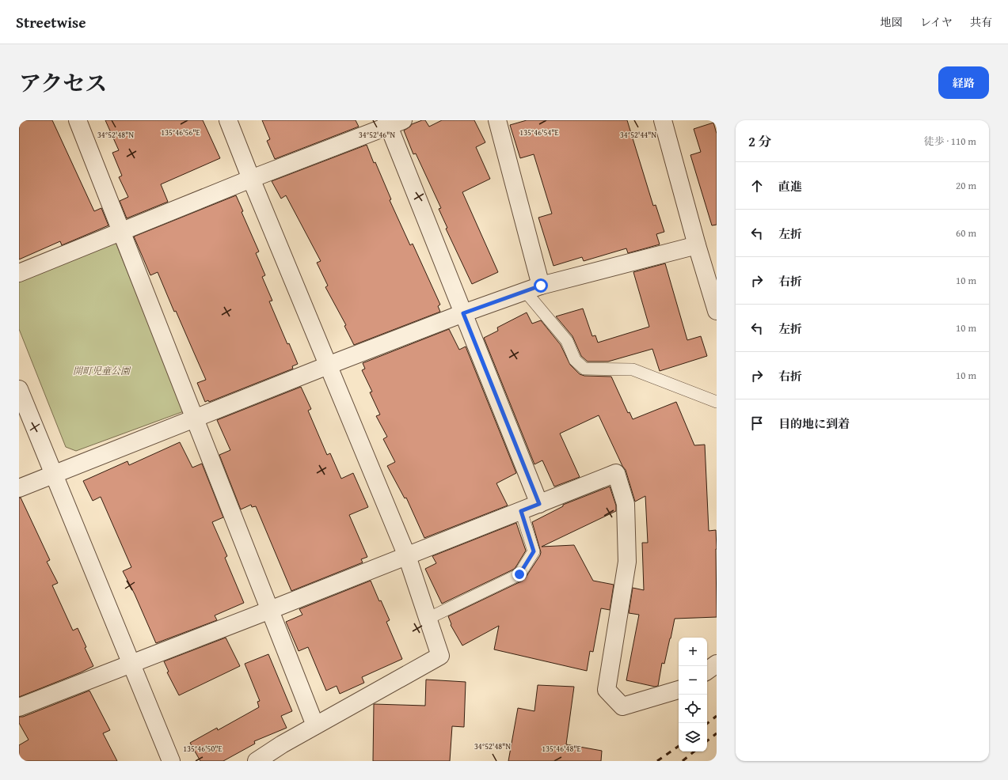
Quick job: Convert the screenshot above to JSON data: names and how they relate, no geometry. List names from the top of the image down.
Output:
{
  "parks": ["開町児童公園"],
  "page": {
    "header": "Streetwise",
    "nav": ["地図", "レイヤ", "共有"],
    "title": "アクセス",
    "buttons": "経路",
    "heading": ["2 分", "徒歩 · 110 m"],
    "list": [
      ["直進", "20 m"],
      ["左折", "60 m"],
      ["右折", "10 m"],
      ["左折", "10 m"],
      ["右折", "10 m"],
      "目的地に到着"
    ],
    "map_buttons": ["+", "−"]
  },
  "coordinates": [
    "135°46'56\"E",
    "135°46'54\"E",
    "34°52'48\"N",
    "34°52'46\"N",
    "34°52'44\"N",
    "135°46'50\"E",
    "135°46'48\"E"
  ]
}
